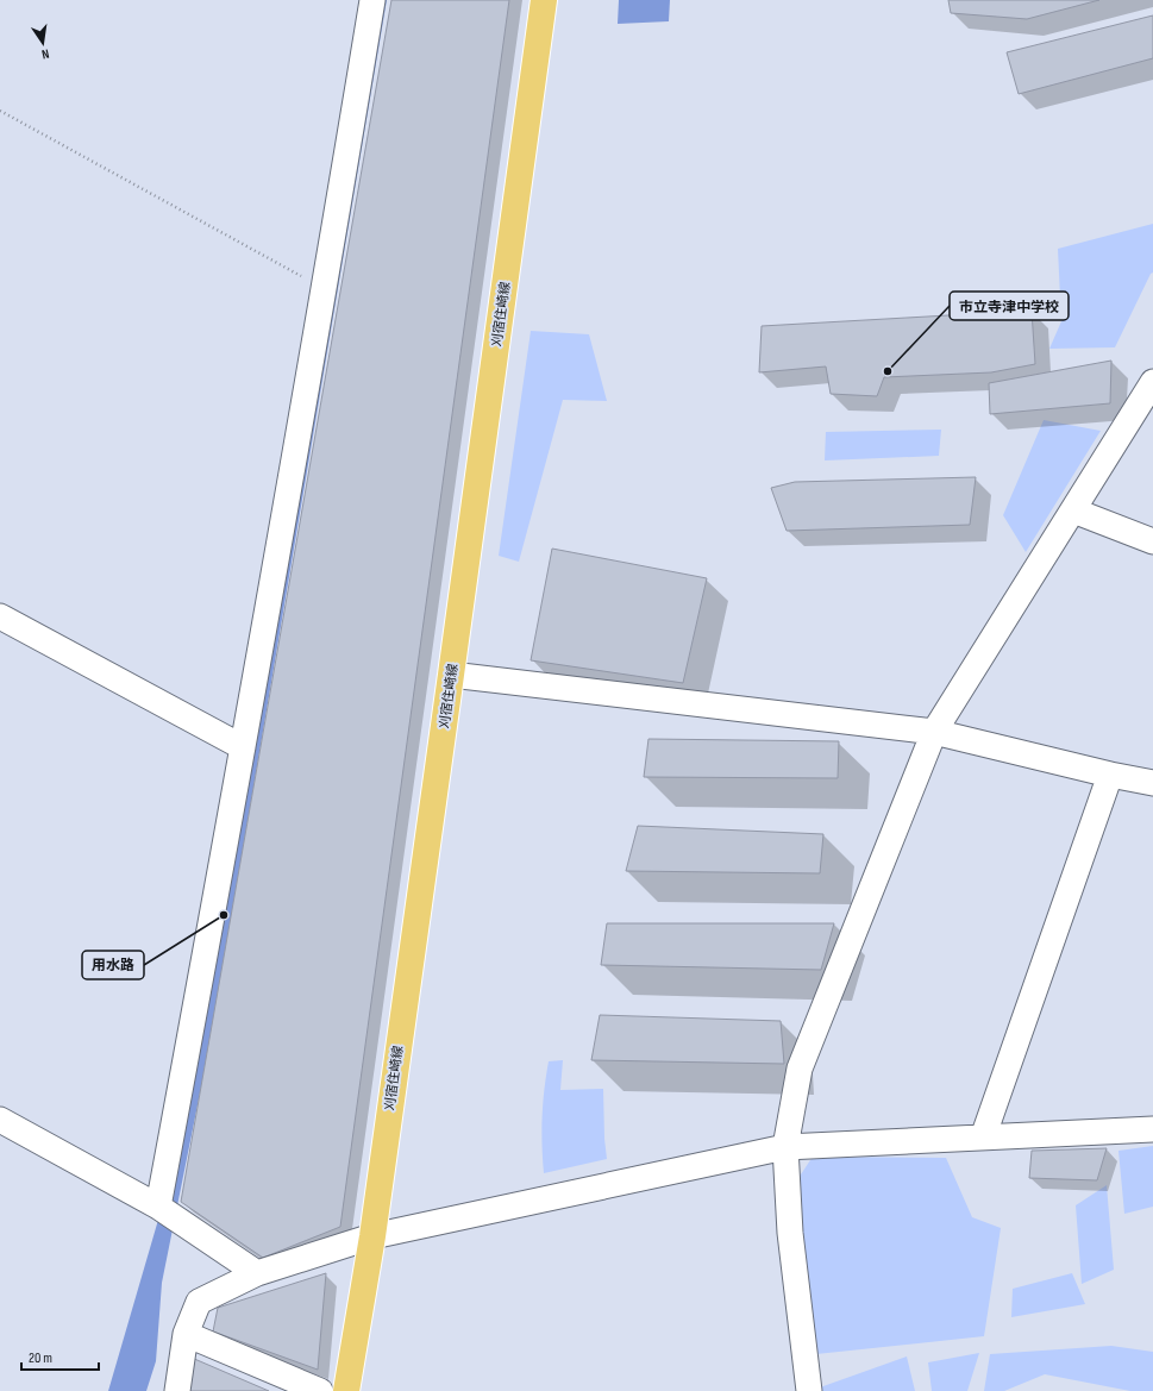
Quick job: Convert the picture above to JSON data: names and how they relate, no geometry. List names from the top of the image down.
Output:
{
  "streets": {
    "main road": ["刈宿住崎線"]
  },
  "places": ["市立寺津中学校", "用水路"],
  "scale_bar": "20 m",
  "north": "bottom"
}
